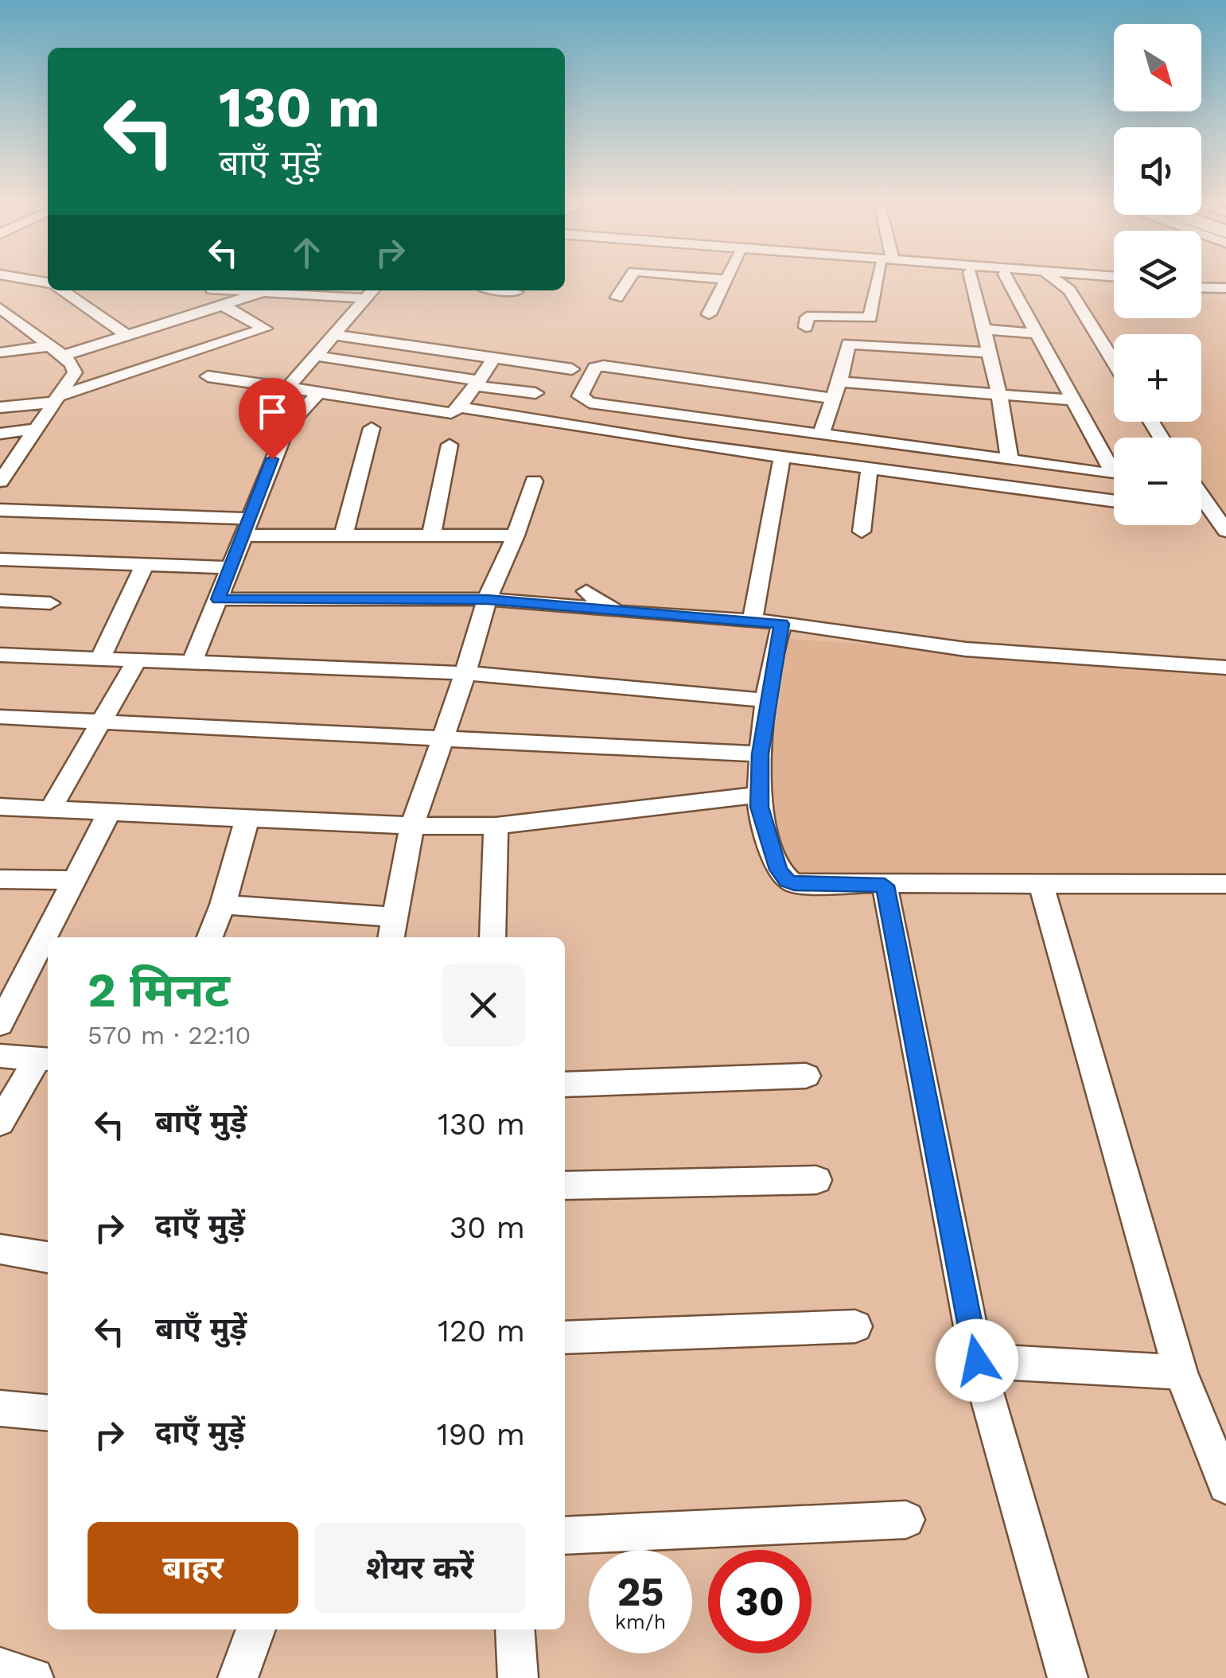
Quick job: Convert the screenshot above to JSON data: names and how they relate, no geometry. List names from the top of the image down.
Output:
{
  "north": "bottom right",
  "page": {
    "map_buttons": ["+", "−"],
    "turn": ["130 m", "बाएँ मुड़ें"],
    "heading": ["2 मिनट", "570 m · 22:10"],
    "list": [
      {
        "name": "बाएँ मुड़ें",
        "value": "130 m"
      },
      {
        "name": "दाएँ मुड़ें",
        "value": "30 m"
      },
      {
        "name": "बाएँ मुड़ें",
        "value": "120 m"
      },
      {
        "name": "दाएँ मुड़ें",
        "value": "190 m"
      }
    ],
    "buttons": ["बाहर", "शेयर करें"],
    "speed": "25 km/h",
    "limit": "30"
  }
}
